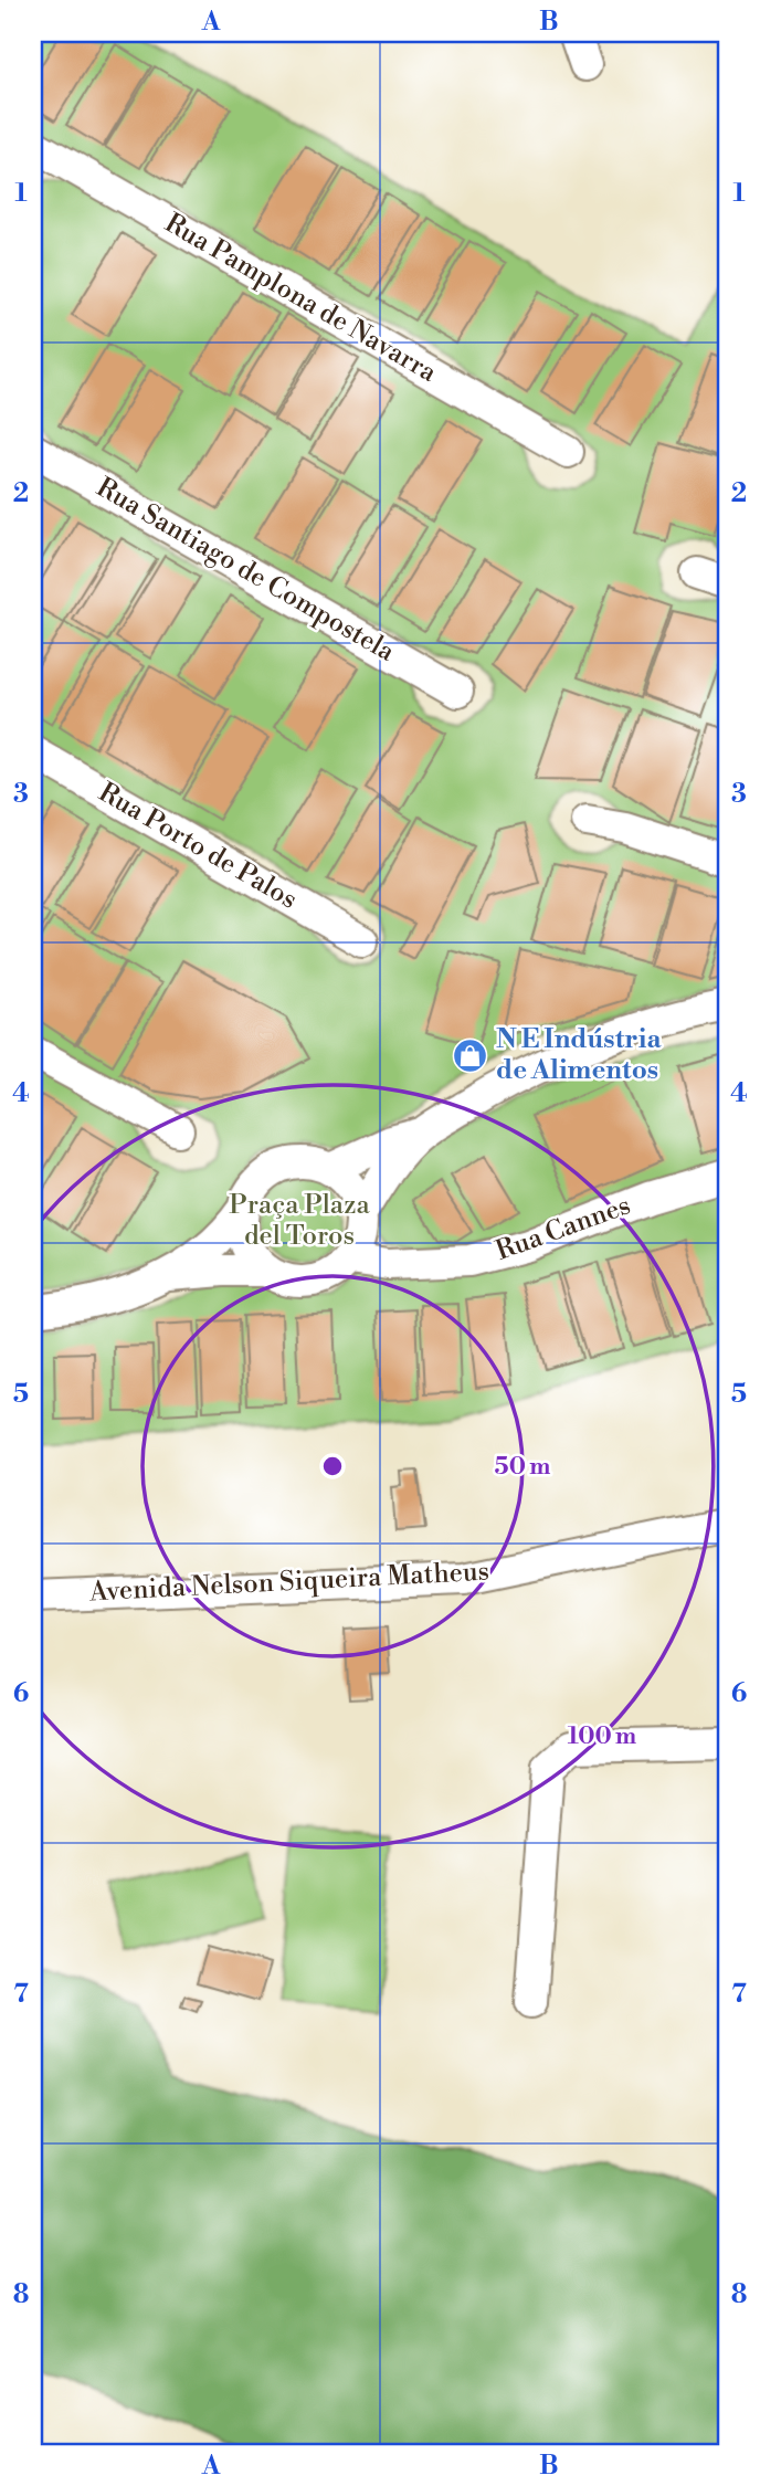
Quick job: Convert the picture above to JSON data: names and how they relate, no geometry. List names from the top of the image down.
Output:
{
  "streets": {
    "street": [
      "Rua Pamplona de Navarra",
      "Rua Santiago de Compostela",
      "Rua Porto de Palos",
      "Rua Cannes",
      "Avenida Nelson Siqueira Matheus"
    ]
  },
  "parks": ["Praça Plaza del Toros"],
  "places": {
    "shop": ["N E Indústria de Alimentos"]
  },
  "grid": {
    "columns": ["A", "B"],
    "rows": [
      "1",
      "2",
      "3",
      "4",
      "5",
      "6",
      "7",
      "8"
    ]
  },
  "rings": ["50 m", "100 m"]
}
